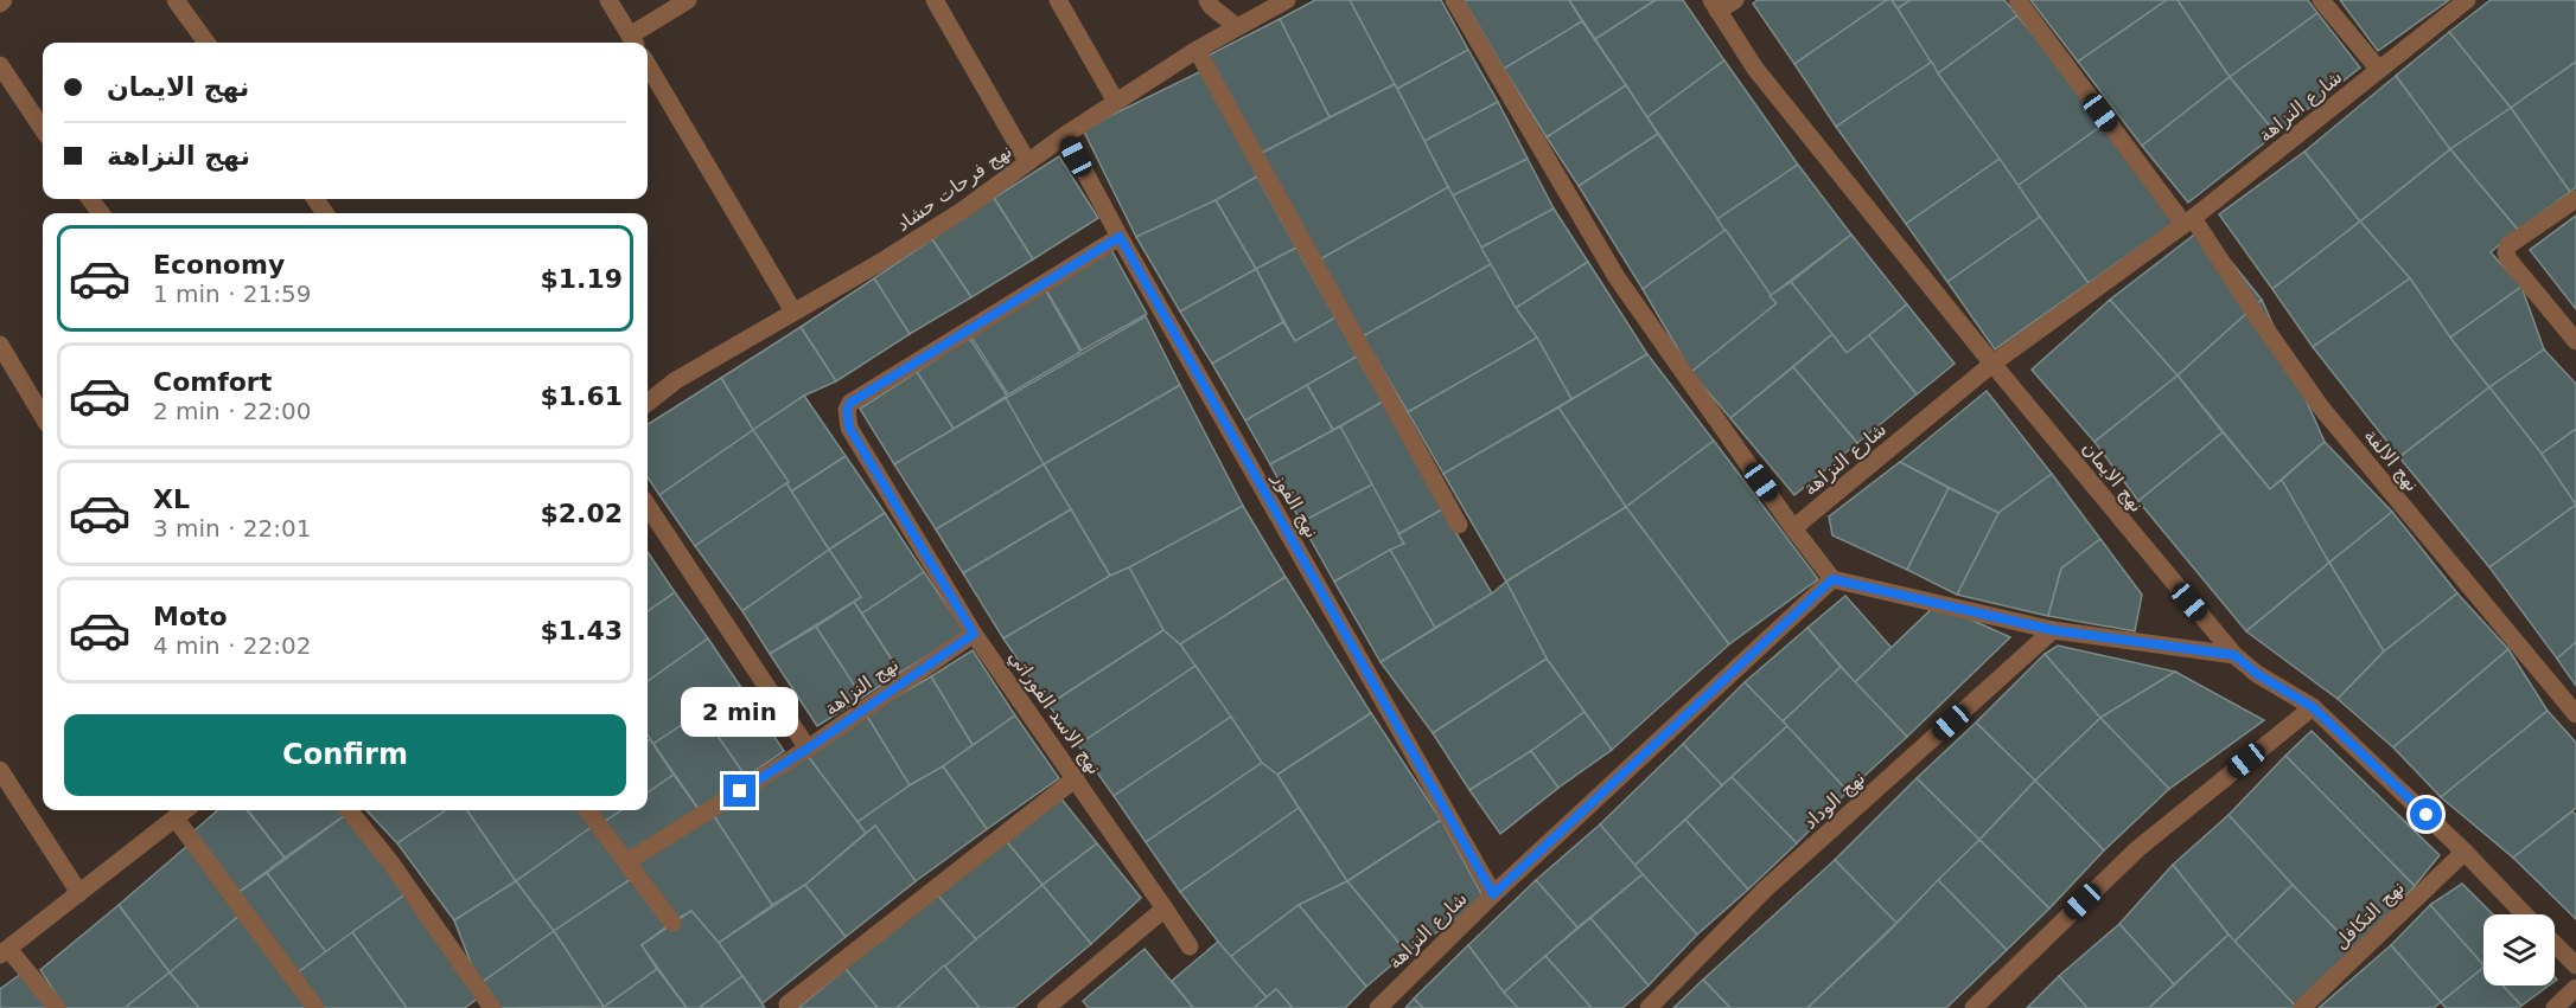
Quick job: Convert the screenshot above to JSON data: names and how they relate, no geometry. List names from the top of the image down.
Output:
{
  "streets": {
    "street": [
      "شارع النزاهة",
      "نهج فرحات حشاد",
      "نهج الالفة",
      "نهج الايمان",
      "نهج الفوز",
      "نهج النزاهة",
      "نهج الاسد الفوراتي",
      "نهج الوداد",
      "نهج التكافل"
    ]
  },
  "crossings": [
    ["شارع النزاهة", "نهج الالفة"],
    ["شارع النزاهة", "نهج الايمان"],
    ["شارع النزاهة", "نهج الفوز"],
    ["نهج فرحات حشاد", "نهج الفوز"],
    ["نهج الايمان", "نهج التكافل"],
    ["نهج الفوز", "نهج الاسد الفوراتي"],
    ["نهج النزاهة", "نهج الاسد الفوراتي"]
  ],
  "page": {
    "banner": ["نهج الايمان", "نهج النزاهة"],
    "list": [
      {
        "name": "Economy",
        "note": "1 min · 21:59",
        "value": "$1.19"
      },
      {
        "name": "Comfort",
        "note": "2 min · 22:00",
        "value": "$1.61"
      },
      {
        "name": "XL",
        "note": "3 min · 22:01",
        "value": "$2.02"
      },
      {
        "name": "Moto",
        "note": "4 min · 22:02",
        "value": "$1.43"
      }
    ],
    "bubble": "2 min",
    "buttons": "Confirm"
  }
}
